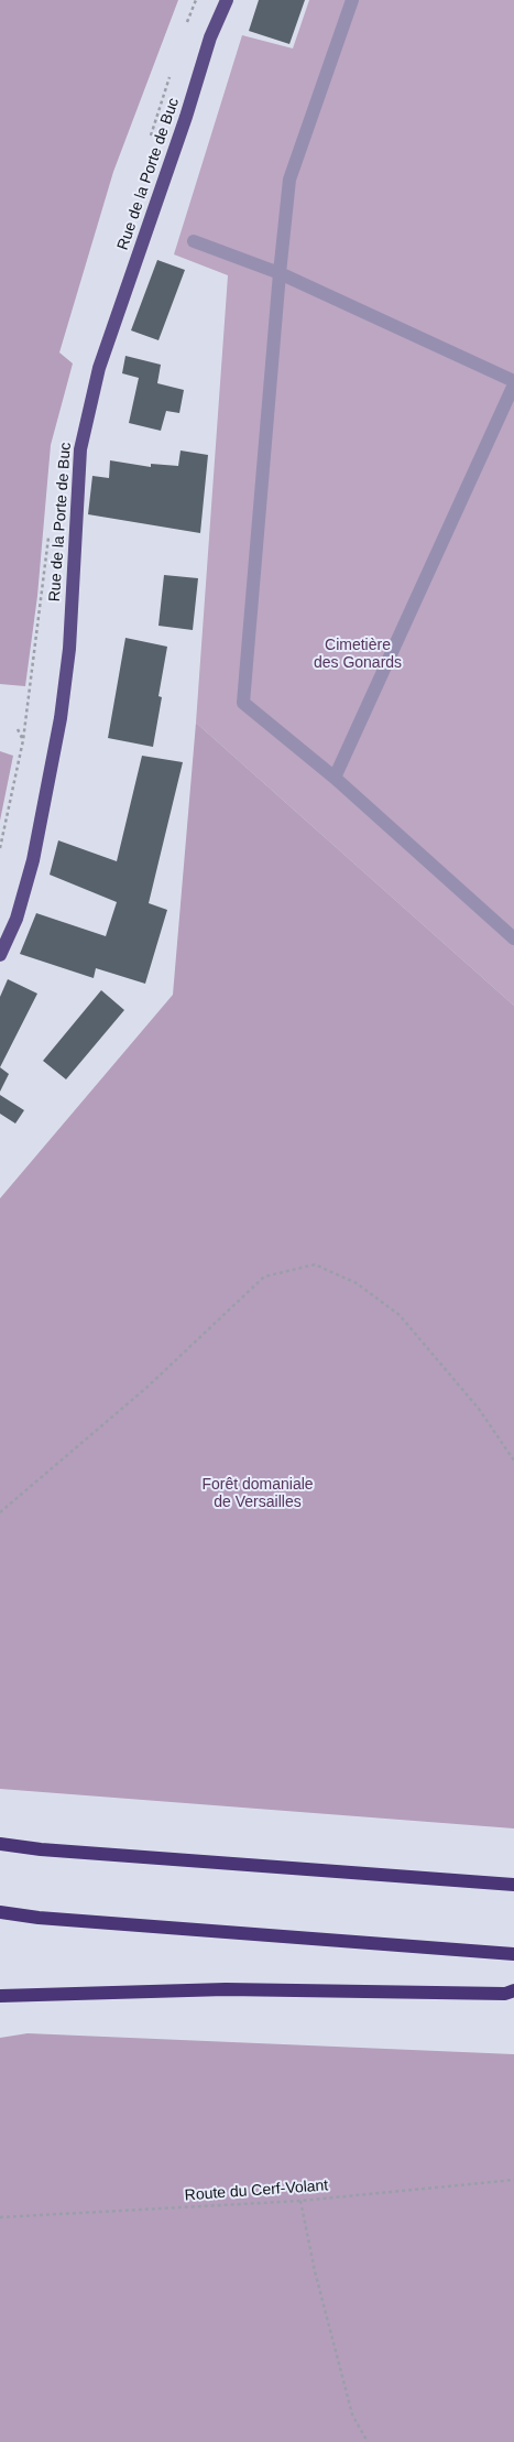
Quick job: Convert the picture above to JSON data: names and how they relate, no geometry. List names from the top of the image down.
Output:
{
  "streets": {
    "main road": ["Rue de la Porte de Buc"],
    "path": ["Route du Cerf-Volant"]
  },
  "parks": ["Cimetière des Gonards", "Forêt domaniale de Versailles"]
}
